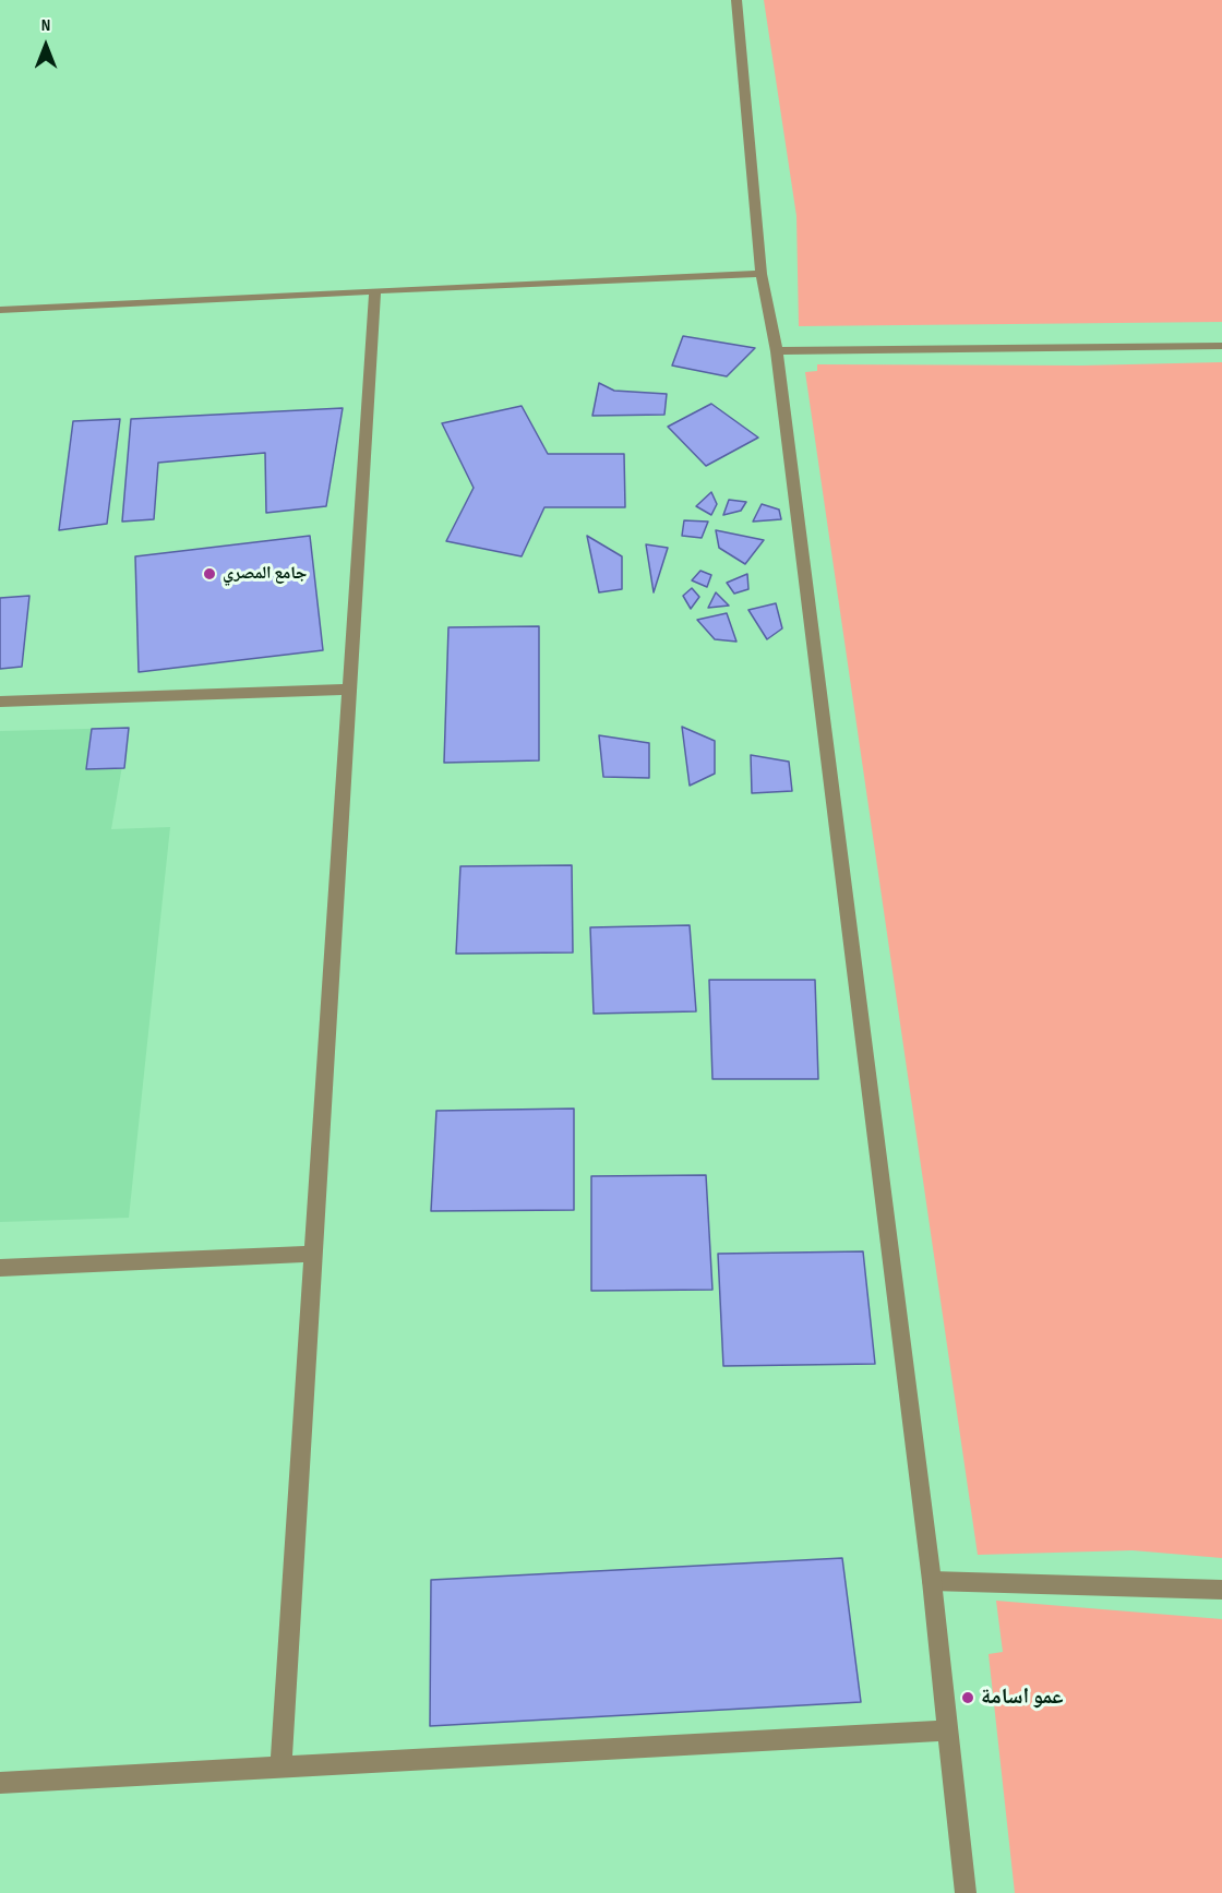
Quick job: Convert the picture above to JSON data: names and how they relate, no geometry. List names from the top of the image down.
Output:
{
  "places": ["جامع المصري", "عمو اسامة"],
  "north": "top"
}
